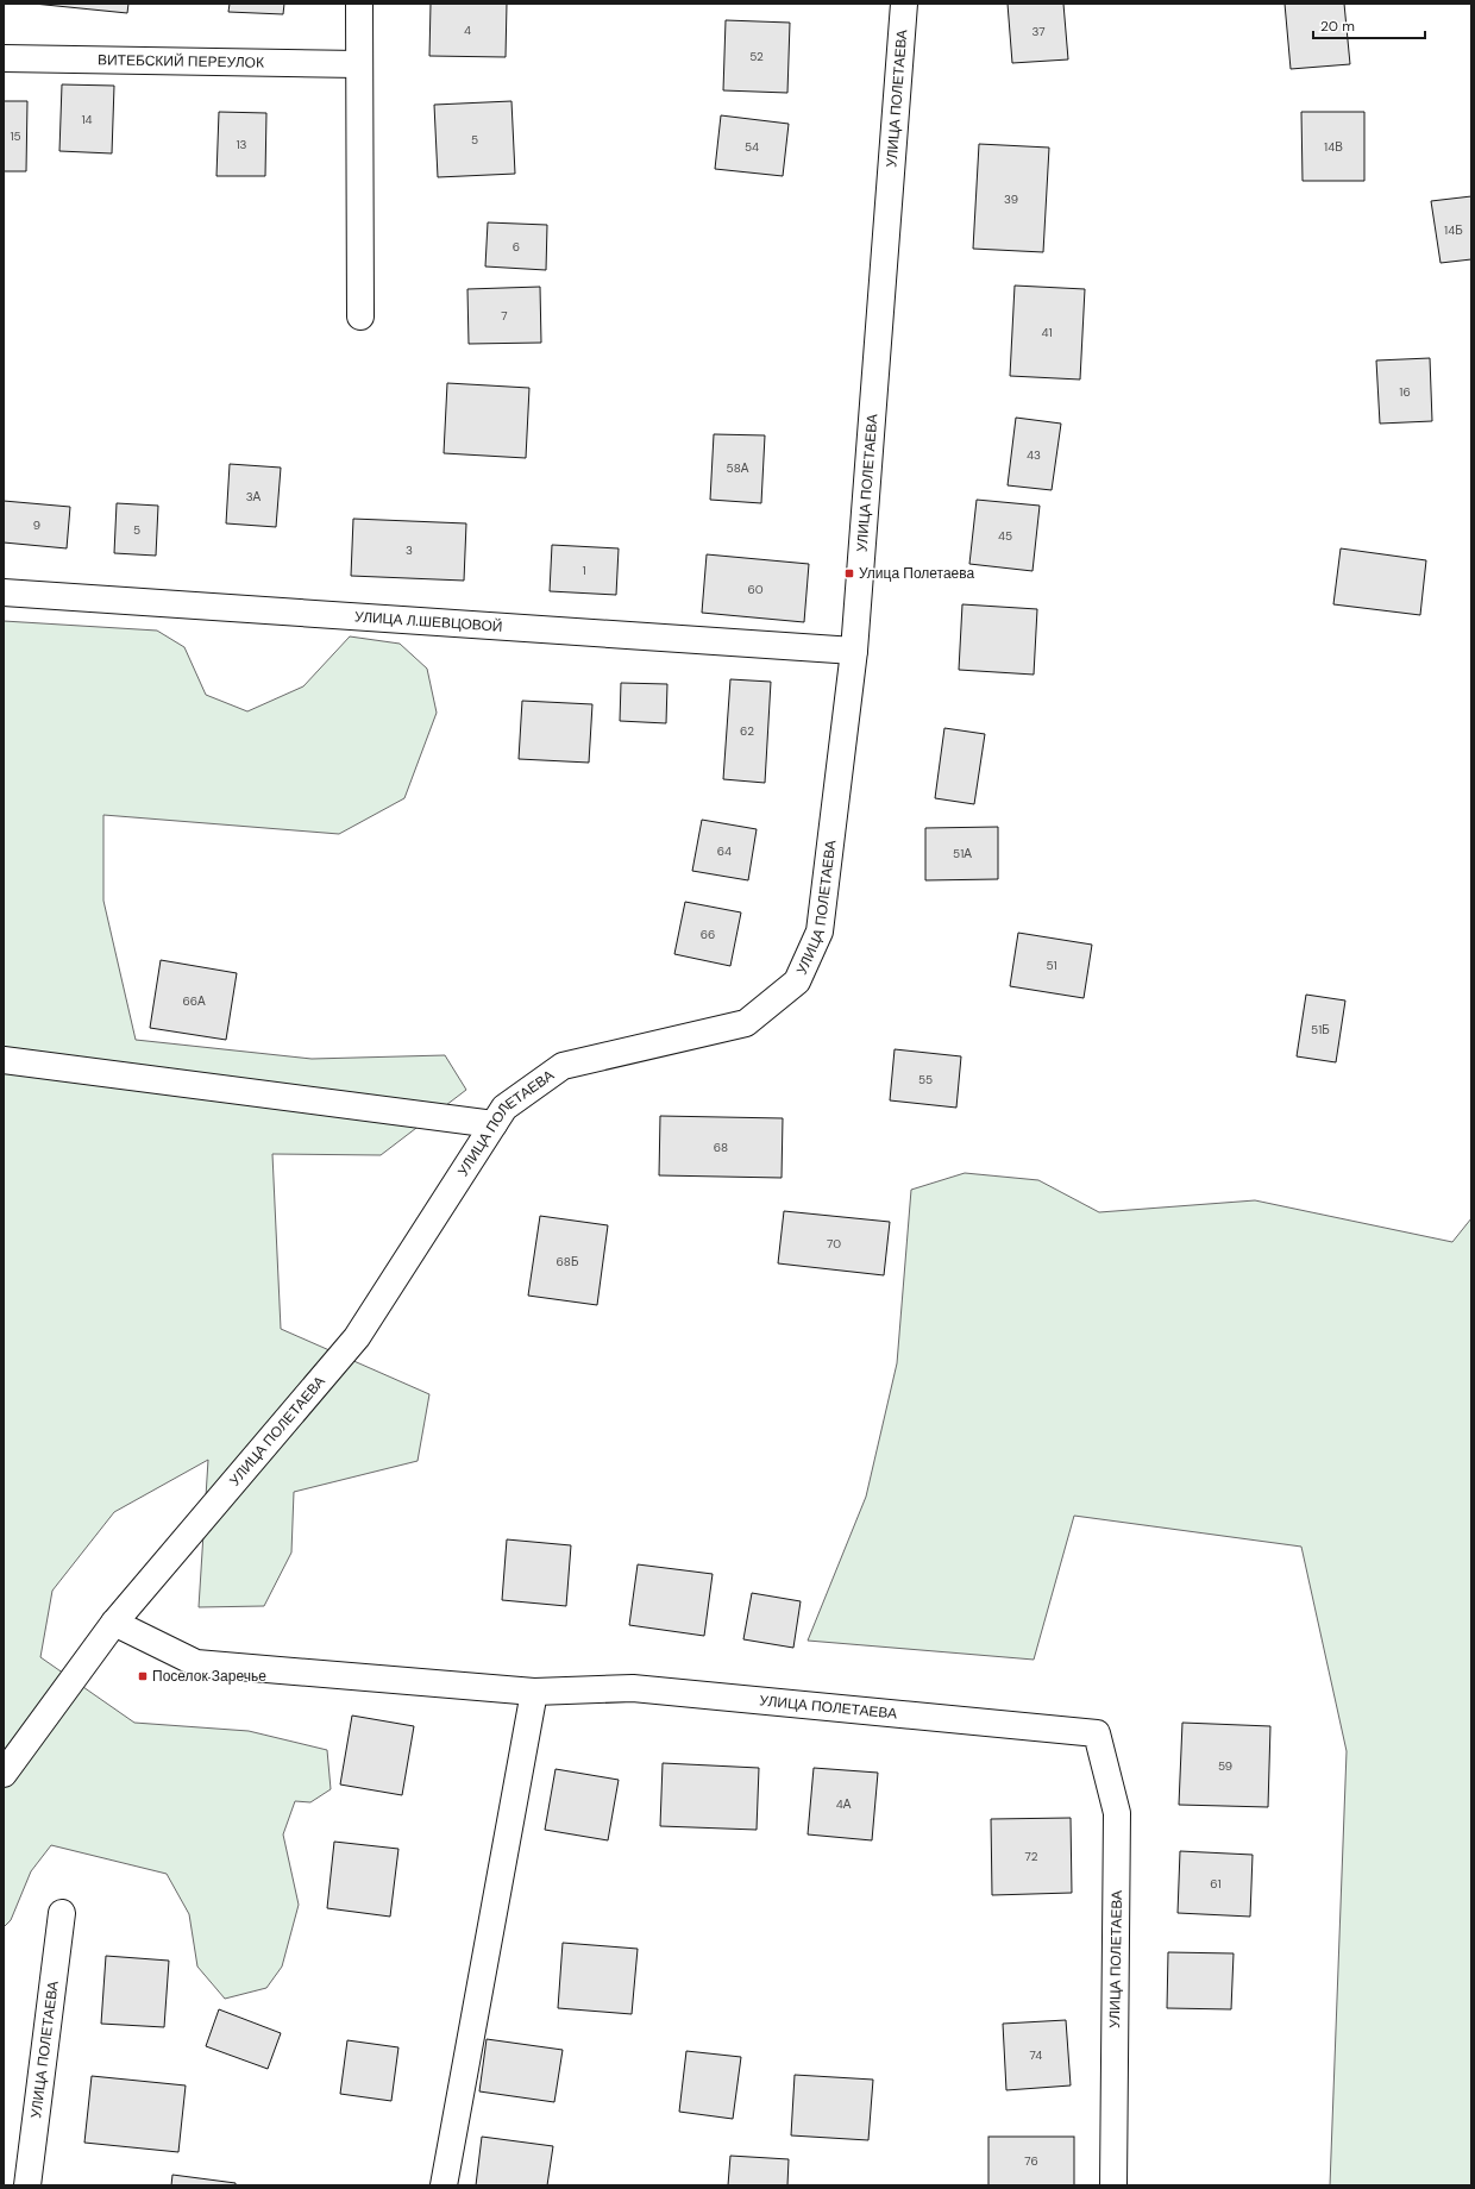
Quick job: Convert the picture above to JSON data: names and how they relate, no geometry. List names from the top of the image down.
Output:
{
  "streets": {
    "street": ["ВИТЕБСКИЙ ПЕРЕУЛОК", "УЛИЦА ПОЛЕТАЕВА", "УЛИЦА Л.ШЕВЦОВОЙ"]
  },
  "crossings": [
    ["УЛИЦА ПОЛЕТАЕВА", "УЛИЦА Л.ШЕВЦОВОЙ"]
  ],
  "places": {
    "transit": ["Улица Полетаева", "Поселок Заречье"]
  },
  "house_numbers": [
    "4",
    "37",
    "52",
    "14",
    "15",
    "5",
    "13",
    "54",
    "14В",
    "39",
    "14Б",
    "6",
    "7",
    "41",
    "16",
    "43",
    "58А",
    "3А",
    "9",
    "5",
    "45",
    "3",
    "1",
    "60",
    "62",
    "64",
    "51А",
    "66",
    "51",
    "66А",
    "51Б",
    "55",
    "68",
    "70",
    "68Б",
    "59",
    "4А",
    "72",
    "61",
    "74",
    "76"
  ],
  "scale_bar": "20 m"
}
